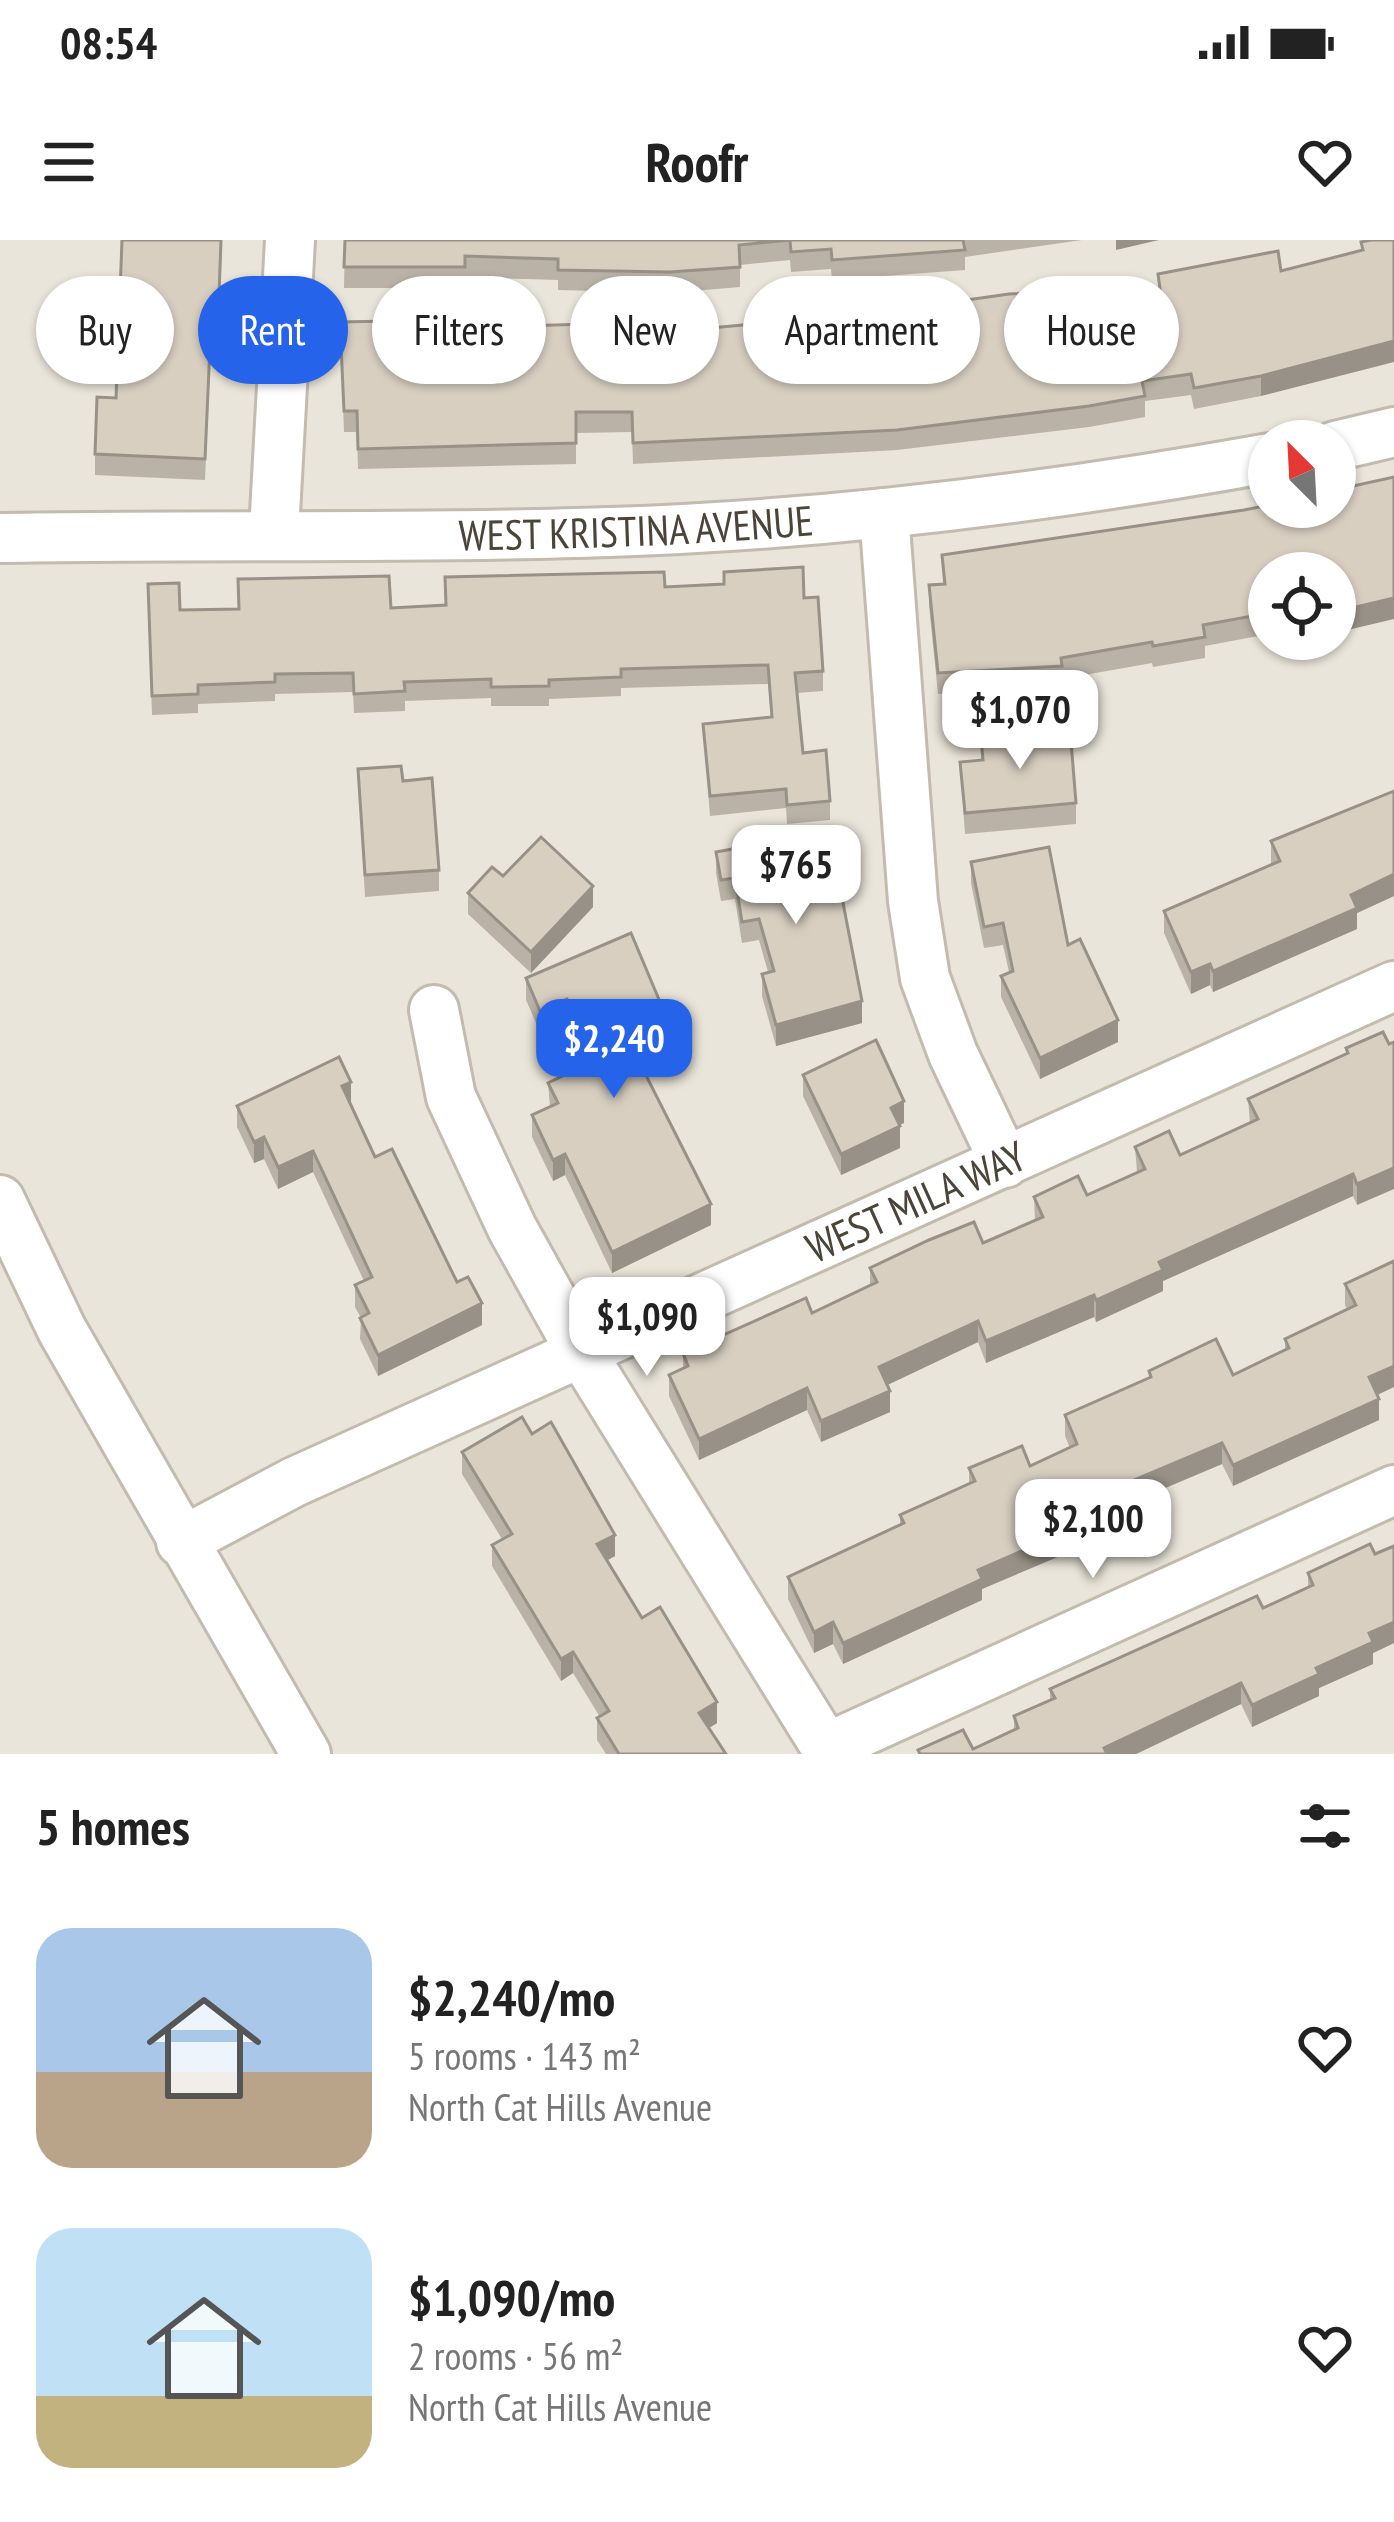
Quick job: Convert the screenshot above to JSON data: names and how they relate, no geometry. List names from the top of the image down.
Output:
{
  "streets": {
    "street": ["WEST KRISTINA AVENUE", "WEST MILA WAY"]
  },
  "north": "top left",
  "page": {
    "status": "08:54",
    "header": "Roofr",
    "chip": [
      "Buy",
      "Rent",
      "Filters",
      "New",
      "Apartment",
      "House"
    ],
    "price": [
      "$1,070",
      "$765",
      "$2,240",
      "$1,090",
      "$2,100"
    ],
    "heading": "5 homes",
    "list": [
      {
        "name": "$2,240/mo",
        "note": "5 rooms · 143 m² · North Cat Hills Avenue"
      },
      {
        "name": "$1,090/mo",
        "note": "2 rooms · 56 m² · North Cat Hills Avenue"
      }
    ]
  }
}
